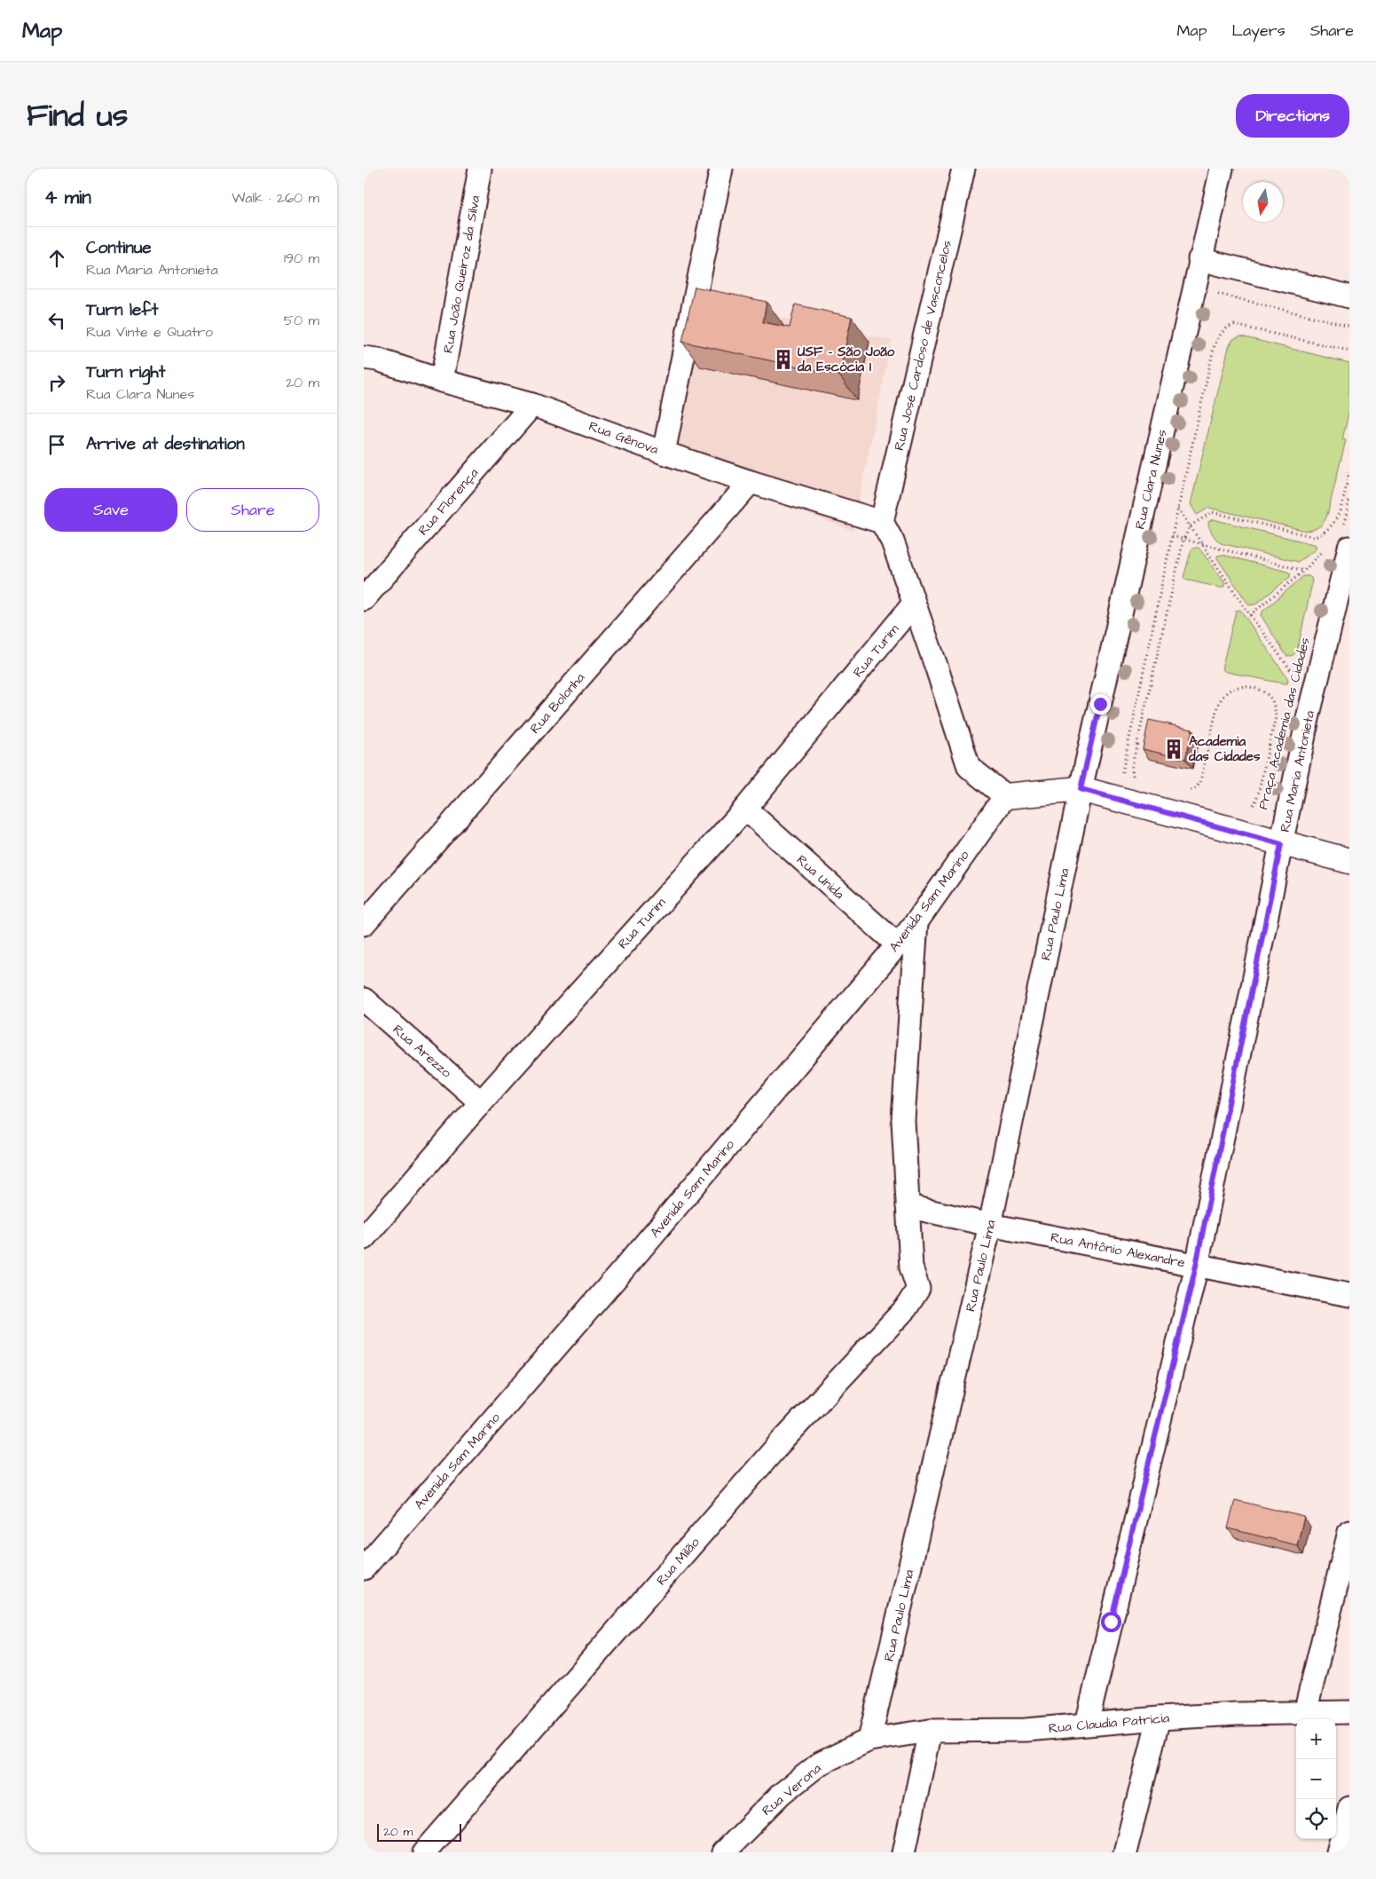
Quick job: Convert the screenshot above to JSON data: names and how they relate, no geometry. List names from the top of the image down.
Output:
{
  "streets": {
    "street": [
      "Rua João Queiroz da Silva",
      "Rua José Cardoso de Vasconcelos",
      "Rua Gênova",
      "Rua Clara Nunes",
      "Rua Florença",
      "Rua Turim",
      "Rua Bolonha",
      "Rua Maria Antonieta",
      "Rua Unida",
      "Avenida Sam Marino",
      "Rua Paulo Lima",
      "Rua Arezzo",
      "Rua Antônio Alexandre",
      "Rua Milão",
      "Rua Claudia Patricia",
      "Rua Verona"
    ]
  },
  "crossings": [
    ["Rua João Queiroz da Silva", "Rua Gênova"],
    ["Rua José Cardoso de Vasconcelos", "Rua Gênova"],
    ["Rua Gênova", "Rua Florença"],
    ["Rua Gênova", "Rua Bolonha"],
    ["Rua Clara Nunes", "Rua Paulo Lima"],
    ["Rua Turim", "Rua Unida"],
    ["Rua Turim", "Rua Arezzo"],
    ["Rua Maria Antonieta", "Rua Antônio Alexandre"],
    ["Rua Maria Antonieta", "Rua Claudia Patricia"],
    ["Rua Unida", "Avenida Sam Marino"],
    ["Rua Paulo Lima", "Rua Antônio Alexandre"],
    ["Rua Paulo Lima", "Rua Claudia Patricia"],
    ["Rua Paulo Lima", "Rua Verona"],
    ["Rua Antônio Alexandre", "Rua Milão"],
    ["Rua Claudia Patricia", "Rua Verona"]
  ],
  "places": {
    "building": ["USF - São João da Escócia I", "Academia das Cidades"]
  },
  "scale_bar": "20 m",
  "north": "bottom",
  "page": {
    "header": "Map",
    "nav": ["Map", "Layers", "Share"],
    "title": "Find us",
    "buttons": [
      "Directions",
      ["Save", "Share"]
    ],
    "heading": ["4 min", "Walk · 260 m"],
    "list": [
      ["Continue", "Rua Maria Antonieta", "190 m"],
      ["Turn left", "Rua Vinte e Quatro", "50 m"],
      ["Turn right", "Rua Clara Nunes", "20 m"],
      "Arrive at destination"
    ],
    "map_buttons": ["+", "−"],
    "scale": "20 m"
  }
}
